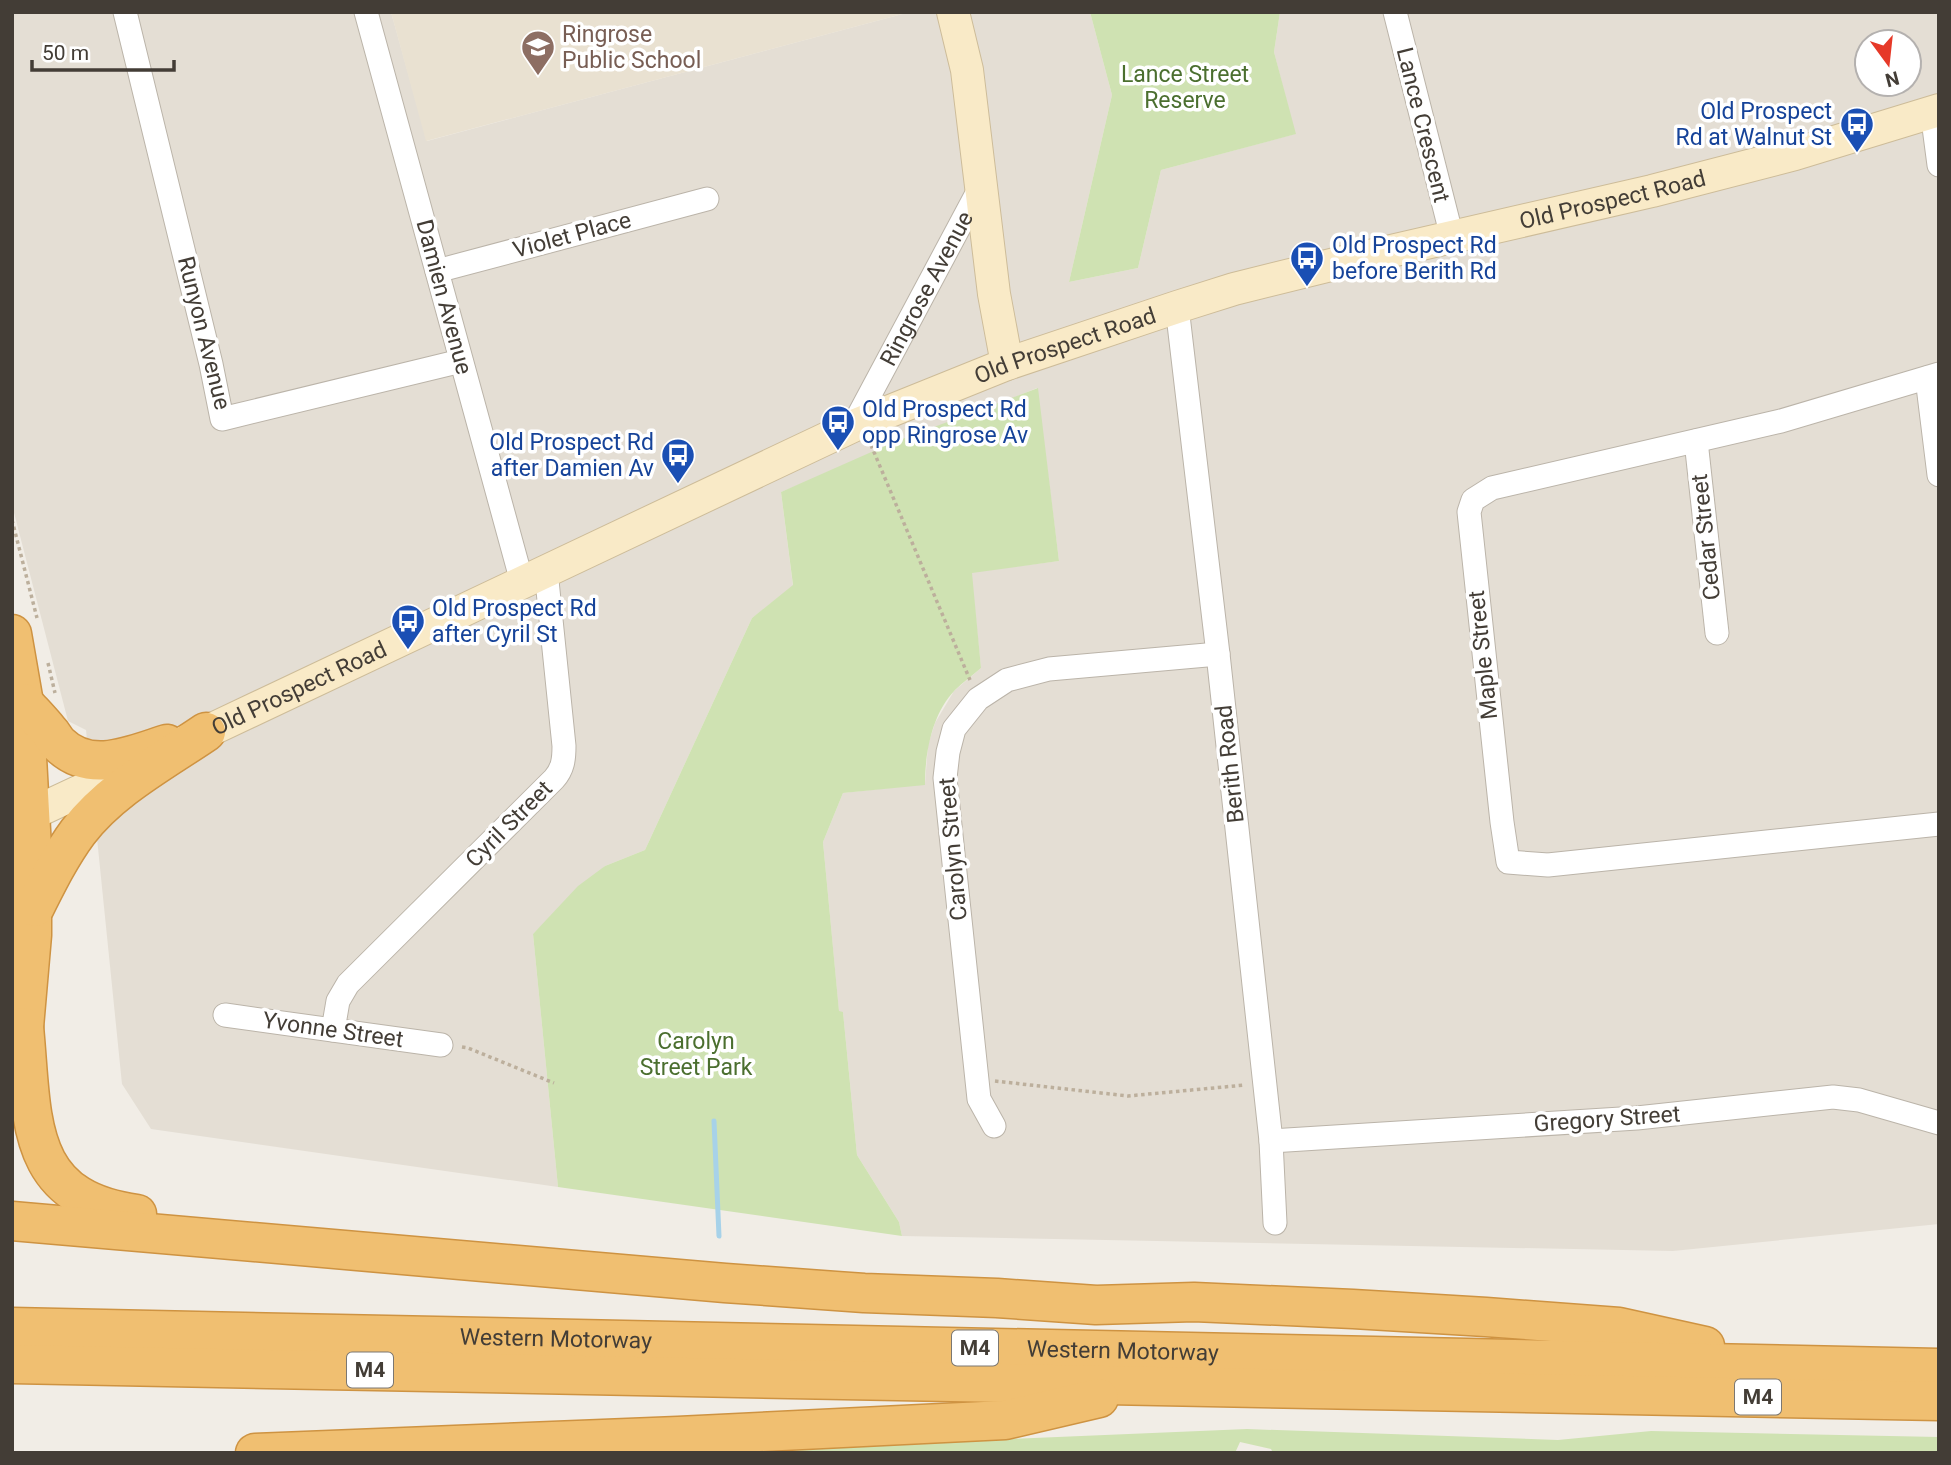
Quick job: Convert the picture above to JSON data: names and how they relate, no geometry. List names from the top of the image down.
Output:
{
  "streets": {
    "highway": ["Western Motorway", "M4"],
    "main road": ["Old Prospect Road", "Ringrose Avenue"],
    "street": [
      "Lance Crescent",
      "Violet Place",
      "Damien Avenue",
      "Runyon Avenue",
      "Cedar Street",
      "Maple Street",
      "Berith Road",
      "Cyril Street",
      "Carolyn Street",
      "Yvonne Street",
      "Gregory Street"
    ]
  },
  "crossings": [
    ["Lance Crescent", "Old Prospect Road"],
    ["Old Prospect Road", "Ringrose Avenue"],
    ["Old Prospect Road", "Damien Avenue"],
    ["Old Prospect Road", "Berith Road"],
    ["Old Prospect Road", "Cyril Street"],
    ["Violet Place", "Damien Avenue"],
    ["Damien Avenue", "Runyon Avenue"],
    ["Damien Avenue", "Cyril Street"],
    ["Cedar Street", "Maple Street"],
    ["Berith Road", "Carolyn Street"],
    ["Berith Road", "Gregory Street"],
    ["Cyril Street", "Yvonne Street"]
  ],
  "parks": ["Lance Street Reserve", "Carolyn Street Park"],
  "places": {
    "school or university": ["Ringrose Public School"],
    "bus stop": [
      "Old Prospect Rd at Walnut St",
      "Old Prospect Rd before Berith Rd",
      "Old Prospect Rd opp Ringrose Av",
      "Old Prospect Rd after Damien Av",
      "Old Prospect Rd after Cyril St"
    ]
  },
  "scale_bar": "50 m",
  "north": "bottom"
}
